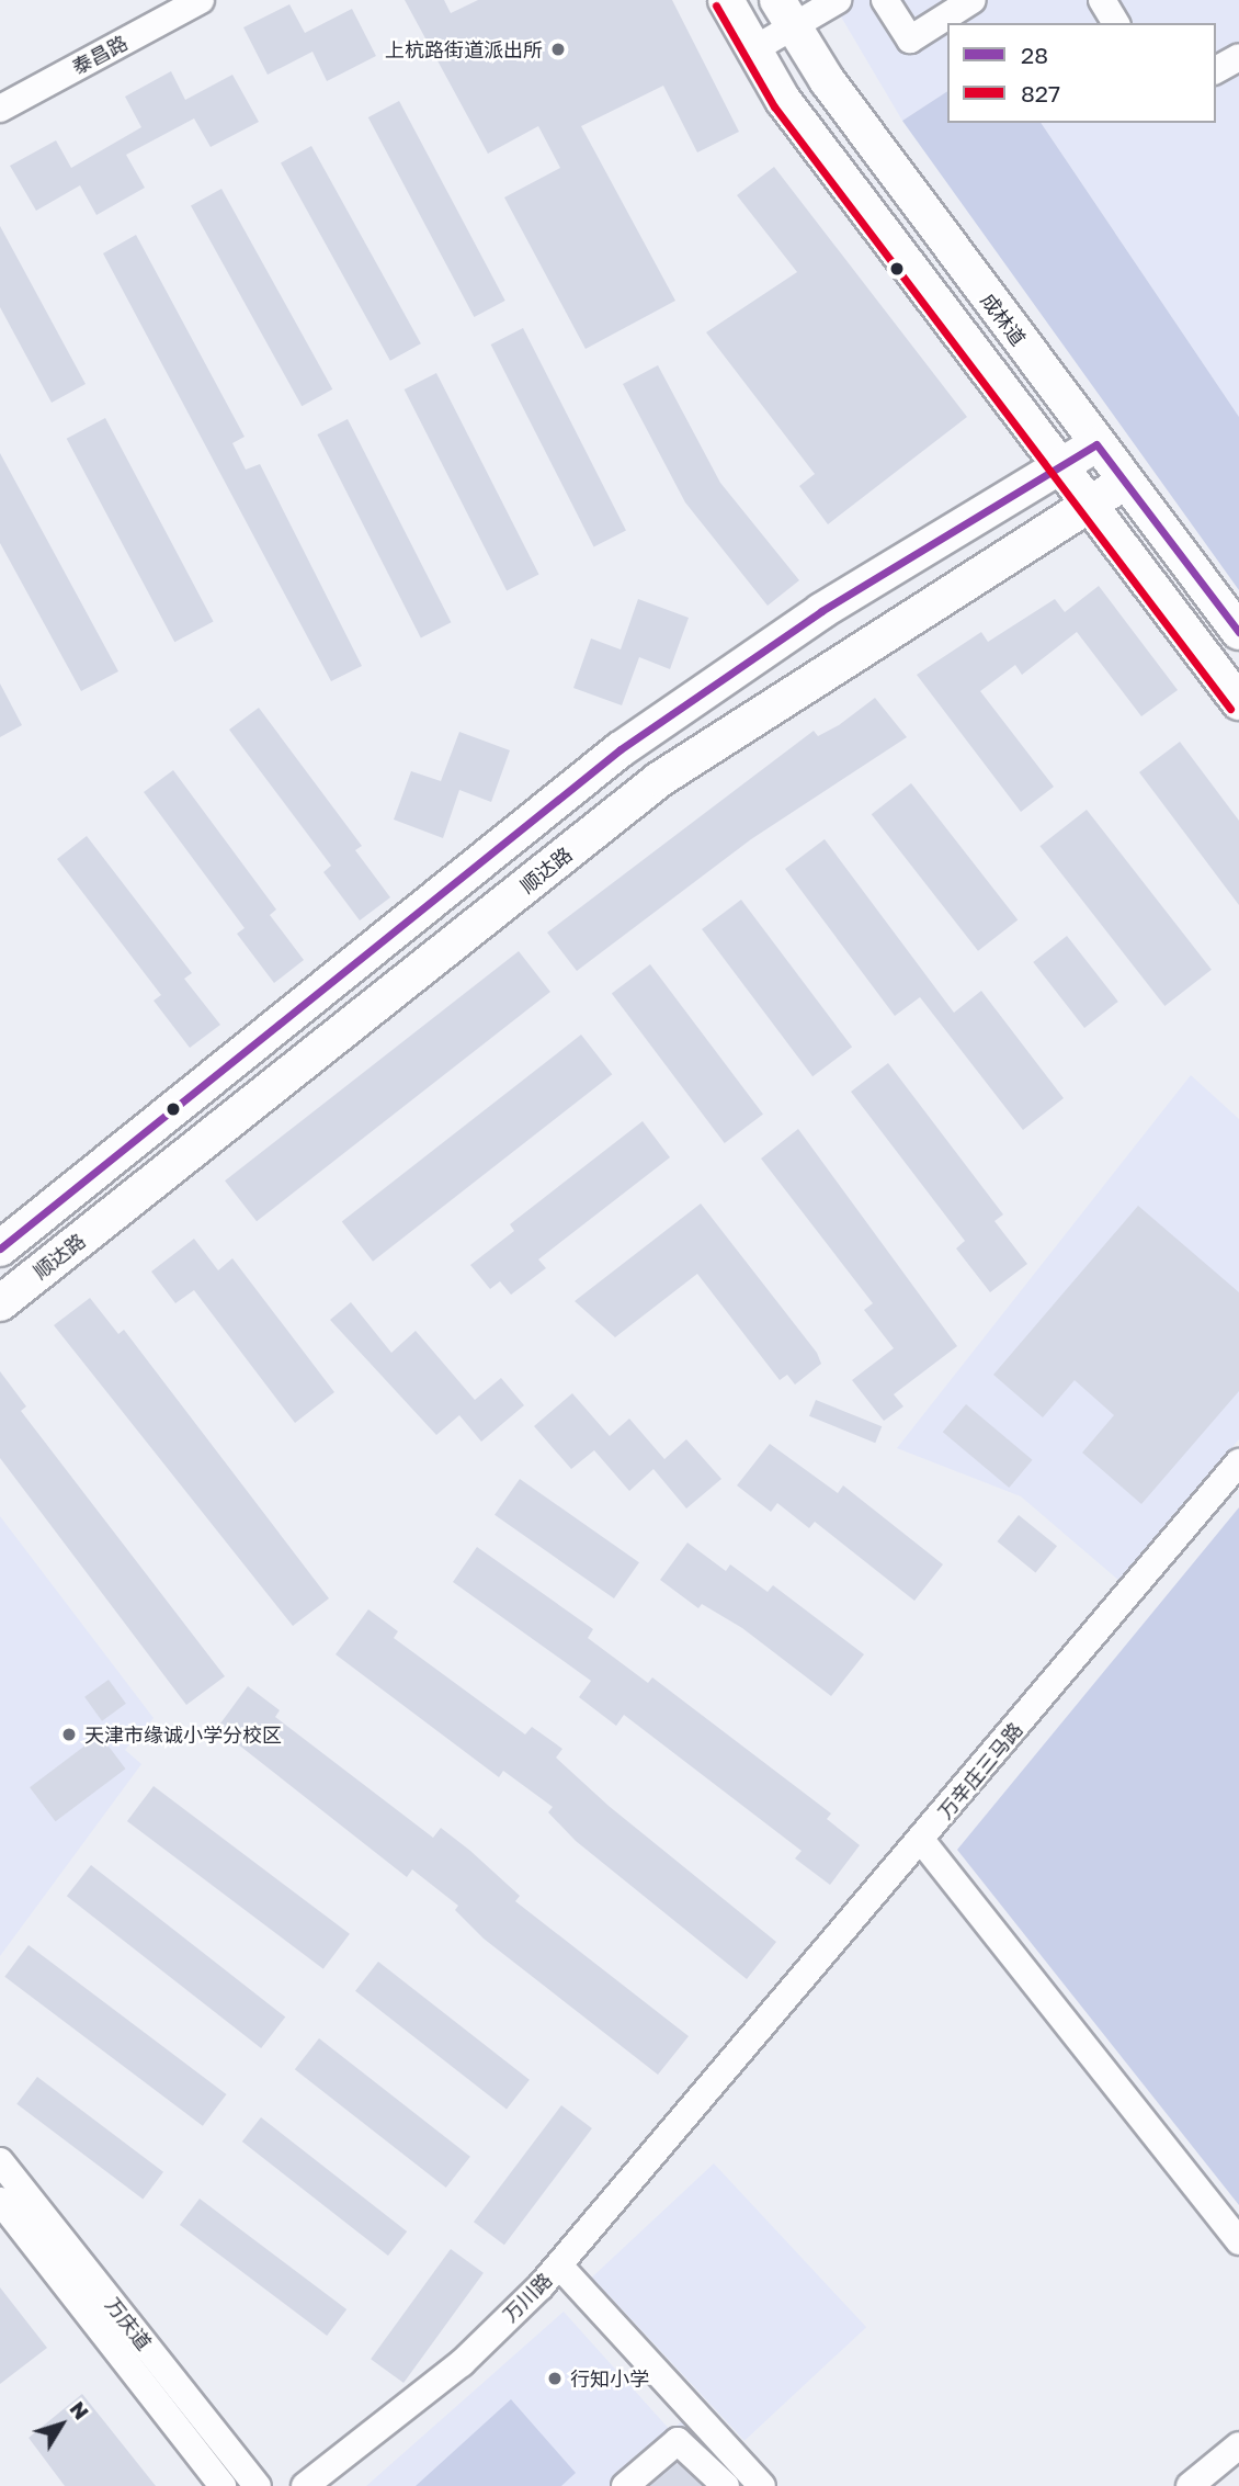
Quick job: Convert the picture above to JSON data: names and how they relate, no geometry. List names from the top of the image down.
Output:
{
  "streets": {
    "main road": ["成林道", "顺达路"],
    "street": [
      "泰昌路",
      "万辛庄三马路",
      "万川路",
      "万庆道"
    ]
  },
  "crossings": [
    ["成林道", "顺达路"],
    ["万辛庄三马路", "万川路"]
  ],
  "places": ["上杭路街道派出所", "天津市缘诚小学分校区", "行知小学"],
  "lines": ["transit line 827", "transit line 28"],
  "legend": ["28", "827"],
  "north": "top right"
}
